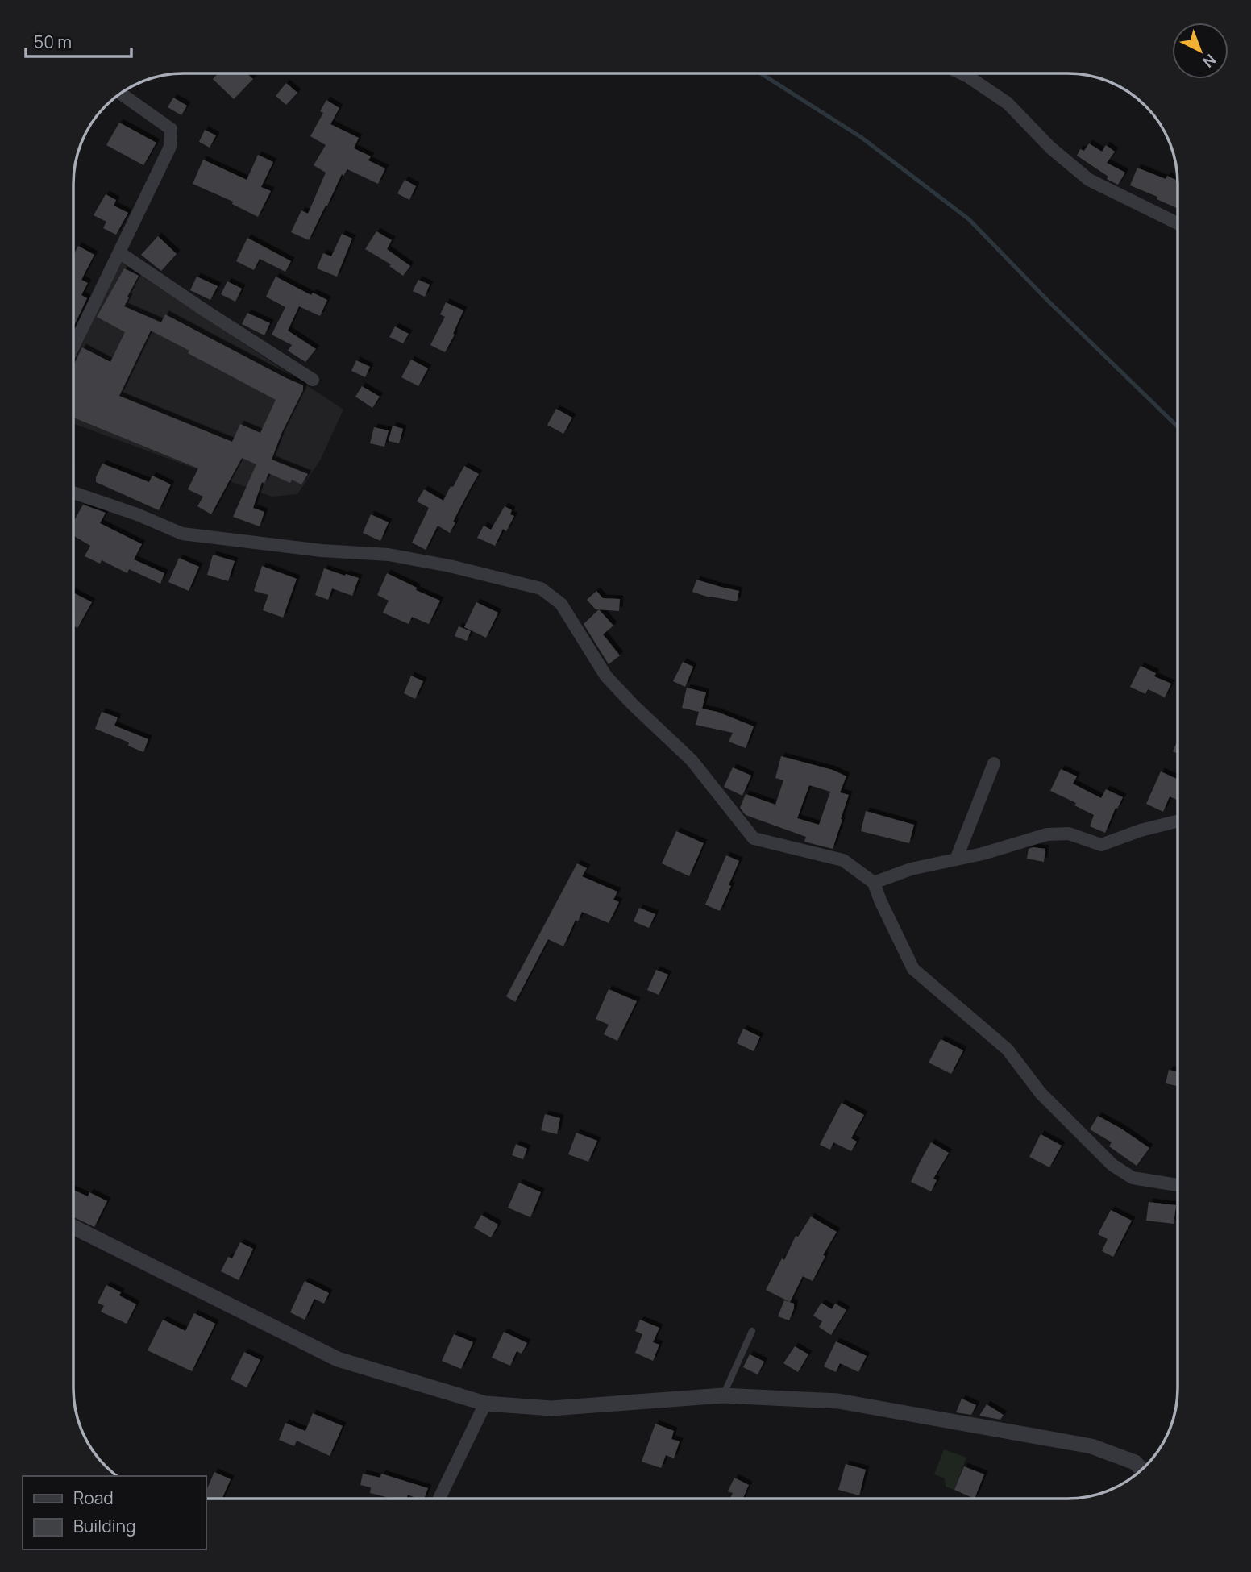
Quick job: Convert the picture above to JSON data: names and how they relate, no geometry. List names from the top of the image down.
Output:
{
  "legend": ["Road", "Building"],
  "scale_bar": "50 m",
  "north": "bottom right"
}
